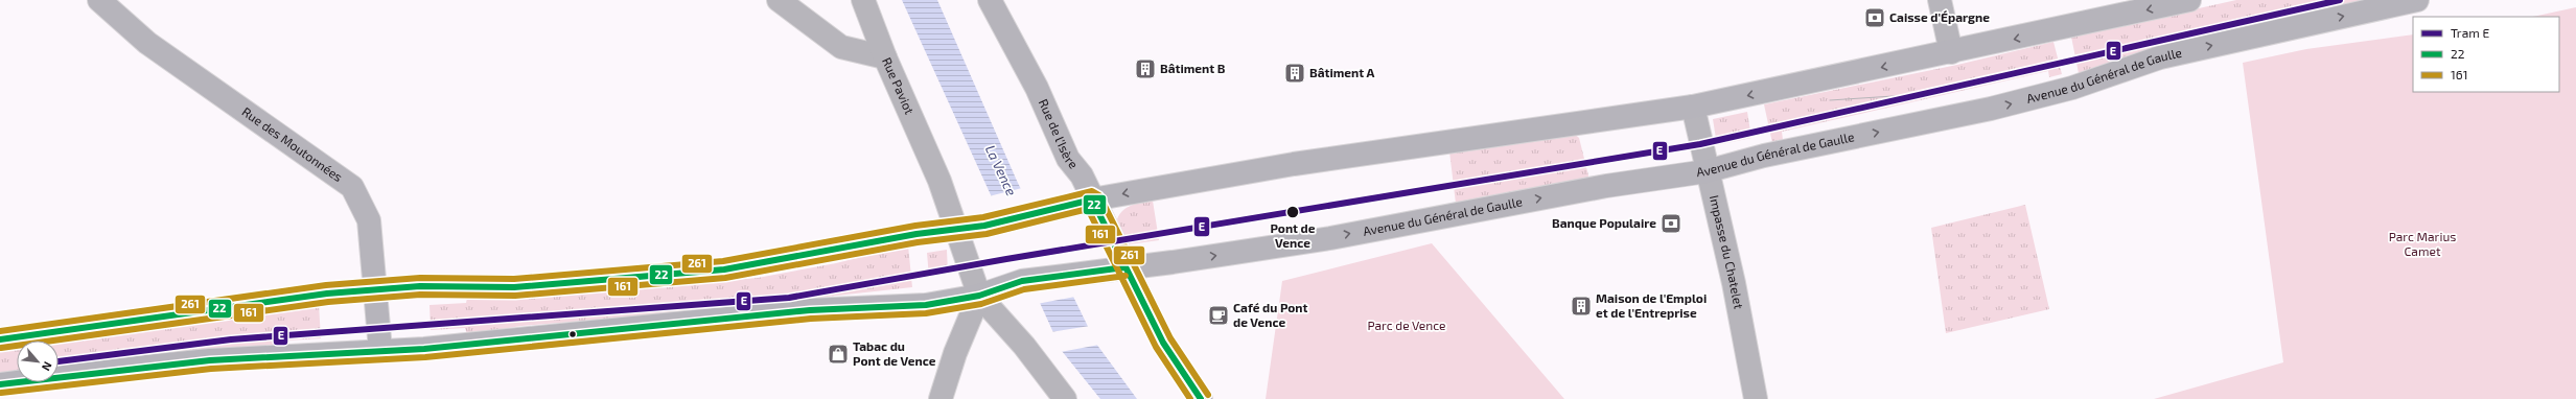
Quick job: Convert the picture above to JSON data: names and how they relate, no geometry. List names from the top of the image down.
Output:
{
  "streets": {
    "main road": ["Avenue du Général de Gaulle", "Rue de l'Isère", "Rue des Moutonnées"],
    "street": ["Rue Paviot", "Impasse du Chatelet"]
  },
  "crossings": [
    ["Avenue du Général de Gaulle", "Rue Paviot"],
    ["Avenue du Général de Gaulle", "Rue de l'Isère"],
    ["Avenue du Général de Gaulle", "Rue des Moutonnées"],
    ["Avenue du Général de Gaulle", "Impasse du Chatelet"]
  ],
  "water": ["La Vence"],
  "parks": ["Parc Marius Camet", "Parc de Vence"],
  "places": {
    "bank": ["Caisse d'Épargne", "Banque Populaire"],
    "building": ["Bâtiment B", "Bâtiment A", "Maison de l'Emploi et de l'Entreprise"],
    "other": ["Pont de Vence"],
    "cafe": ["Café du Pont de Vence"],
    "shop": ["Tabac du Pont de Vence"]
  },
  "lines": [
    "tram line E",
    "transit line 261",
    "transit line 22",
    "transit line 161"
  ],
  "legend": ["Tram E", "22", "161"],
  "north": "bottom right"
}
